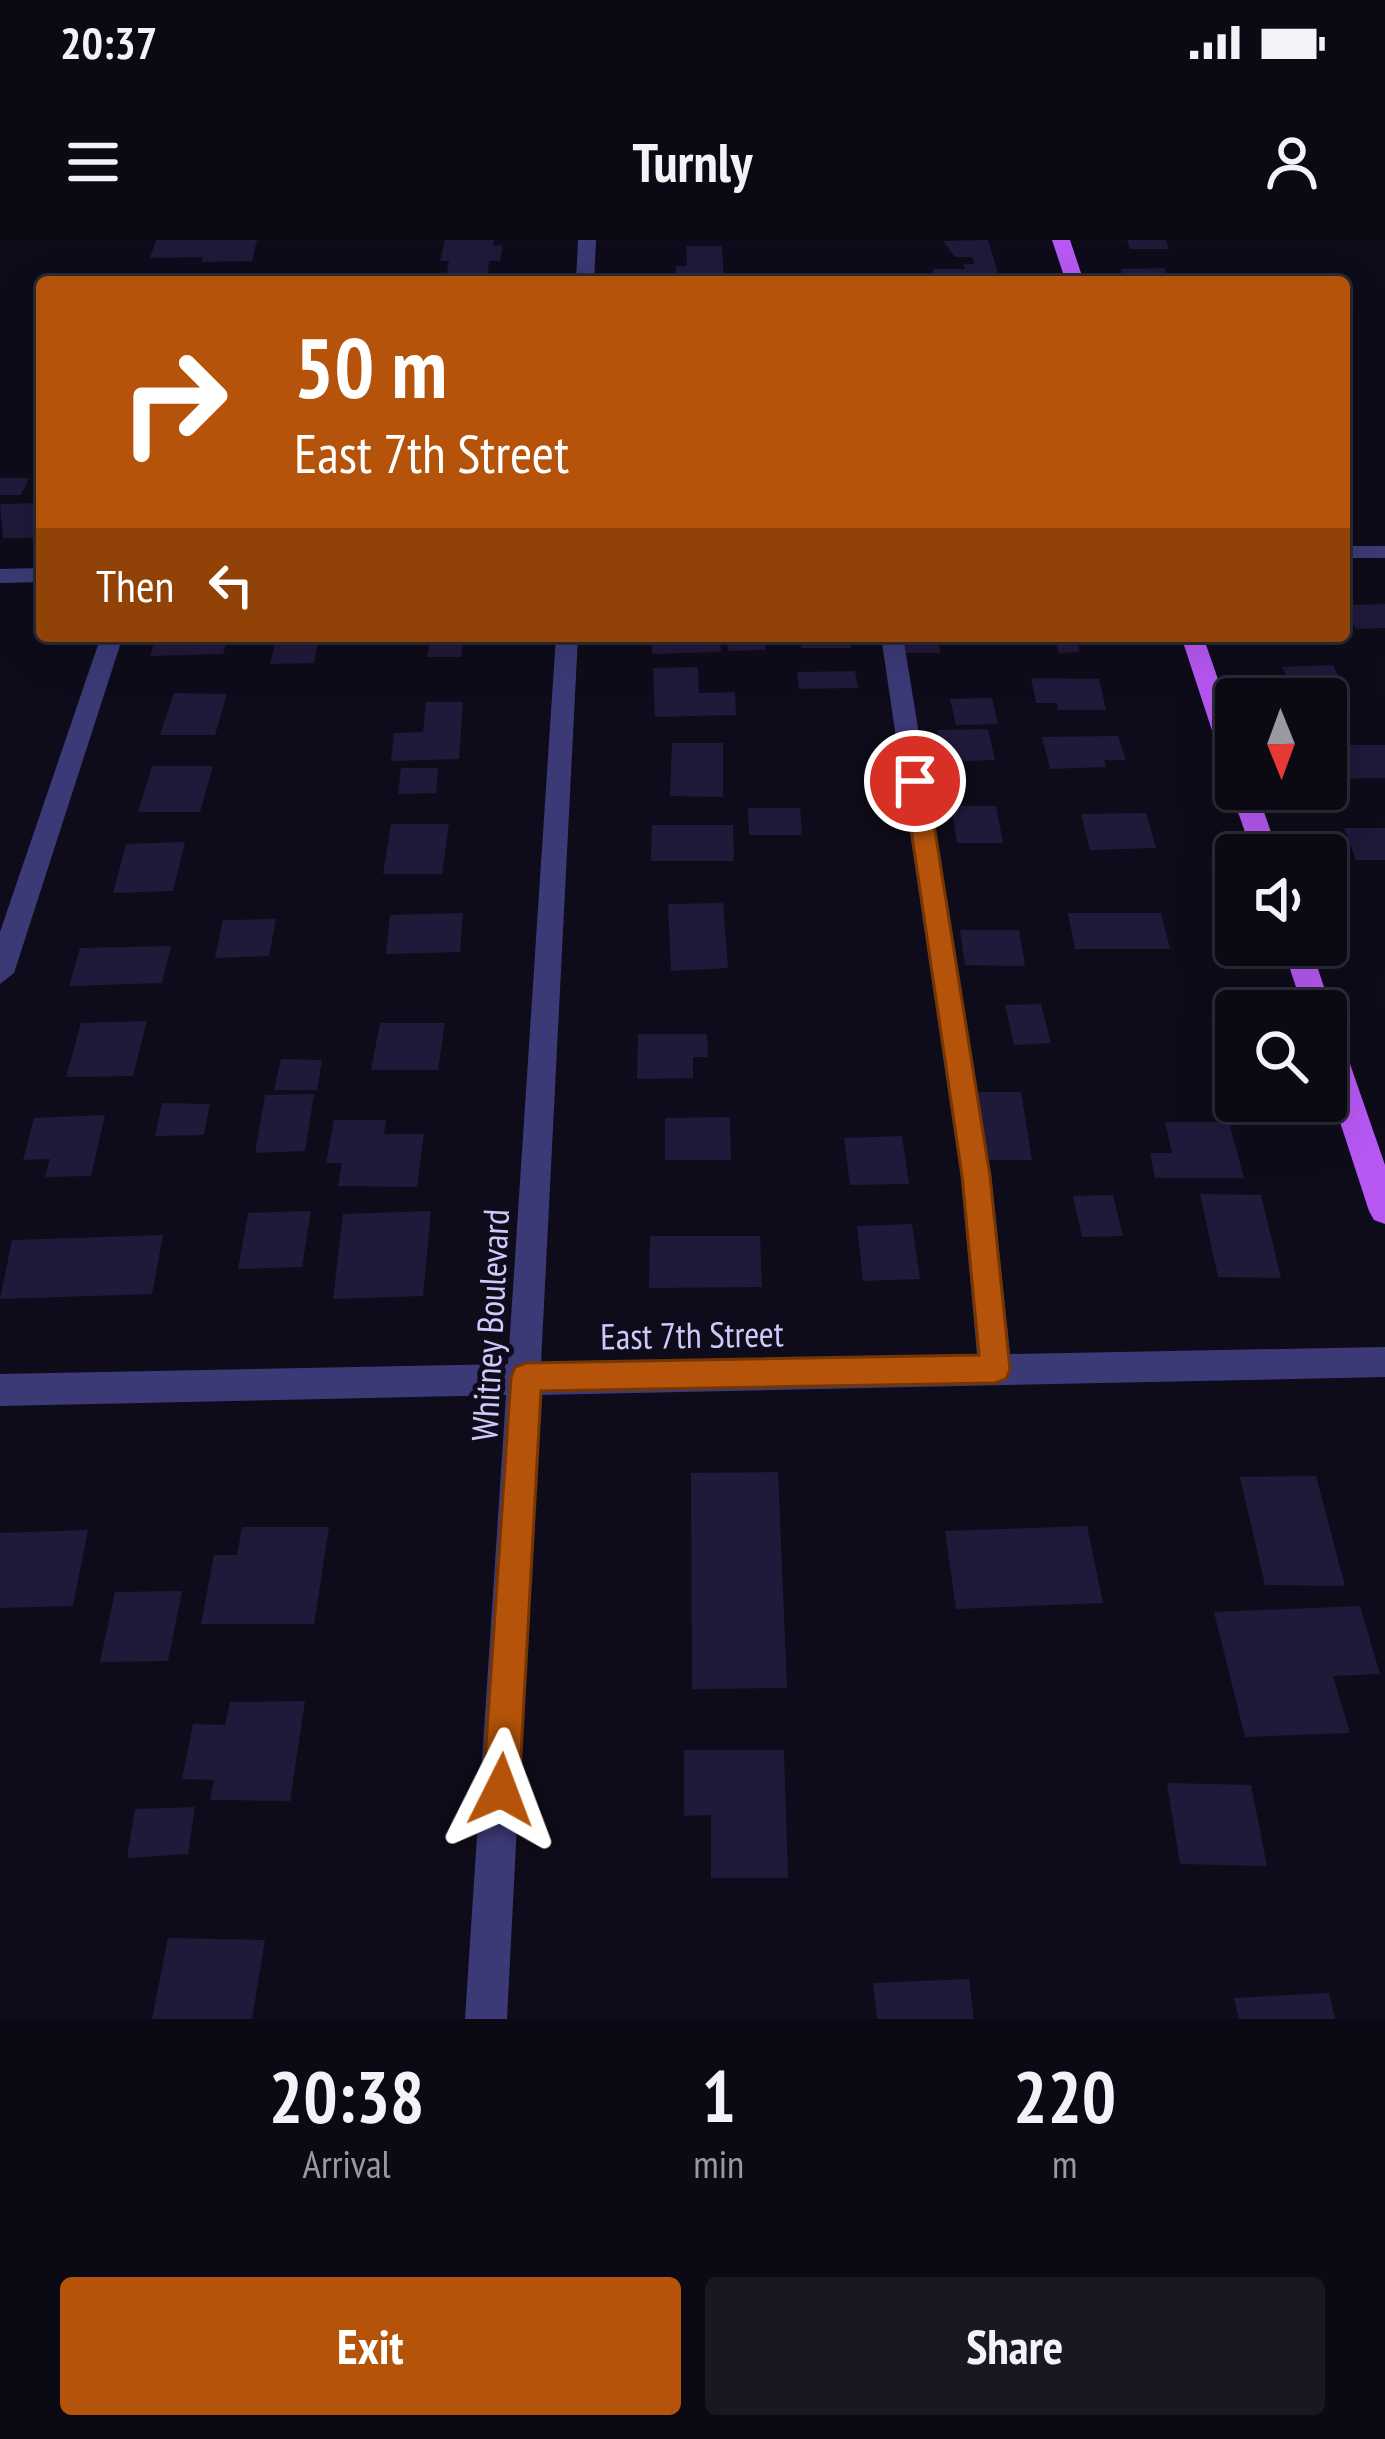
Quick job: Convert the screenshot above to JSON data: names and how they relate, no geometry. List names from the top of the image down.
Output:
{
  "streets": {
    "street": ["Whitney Boulevard", "East 7th Street"]
  },
  "crossings": [
    ["Whitney Boulevard", "East 7th Street"]
  ],
  "north": "bottom",
  "page": {
    "status": "20:37",
    "header": "Turnly",
    "turn": ["50 m", "East 7th Street"],
    "then": "Then",
    "eta": [
      "20:38",
      "Arrival",
      "1",
      "min",
      "220",
      "m"
    ],
    "buttons": ["Exit", "Share"]
  }
}
